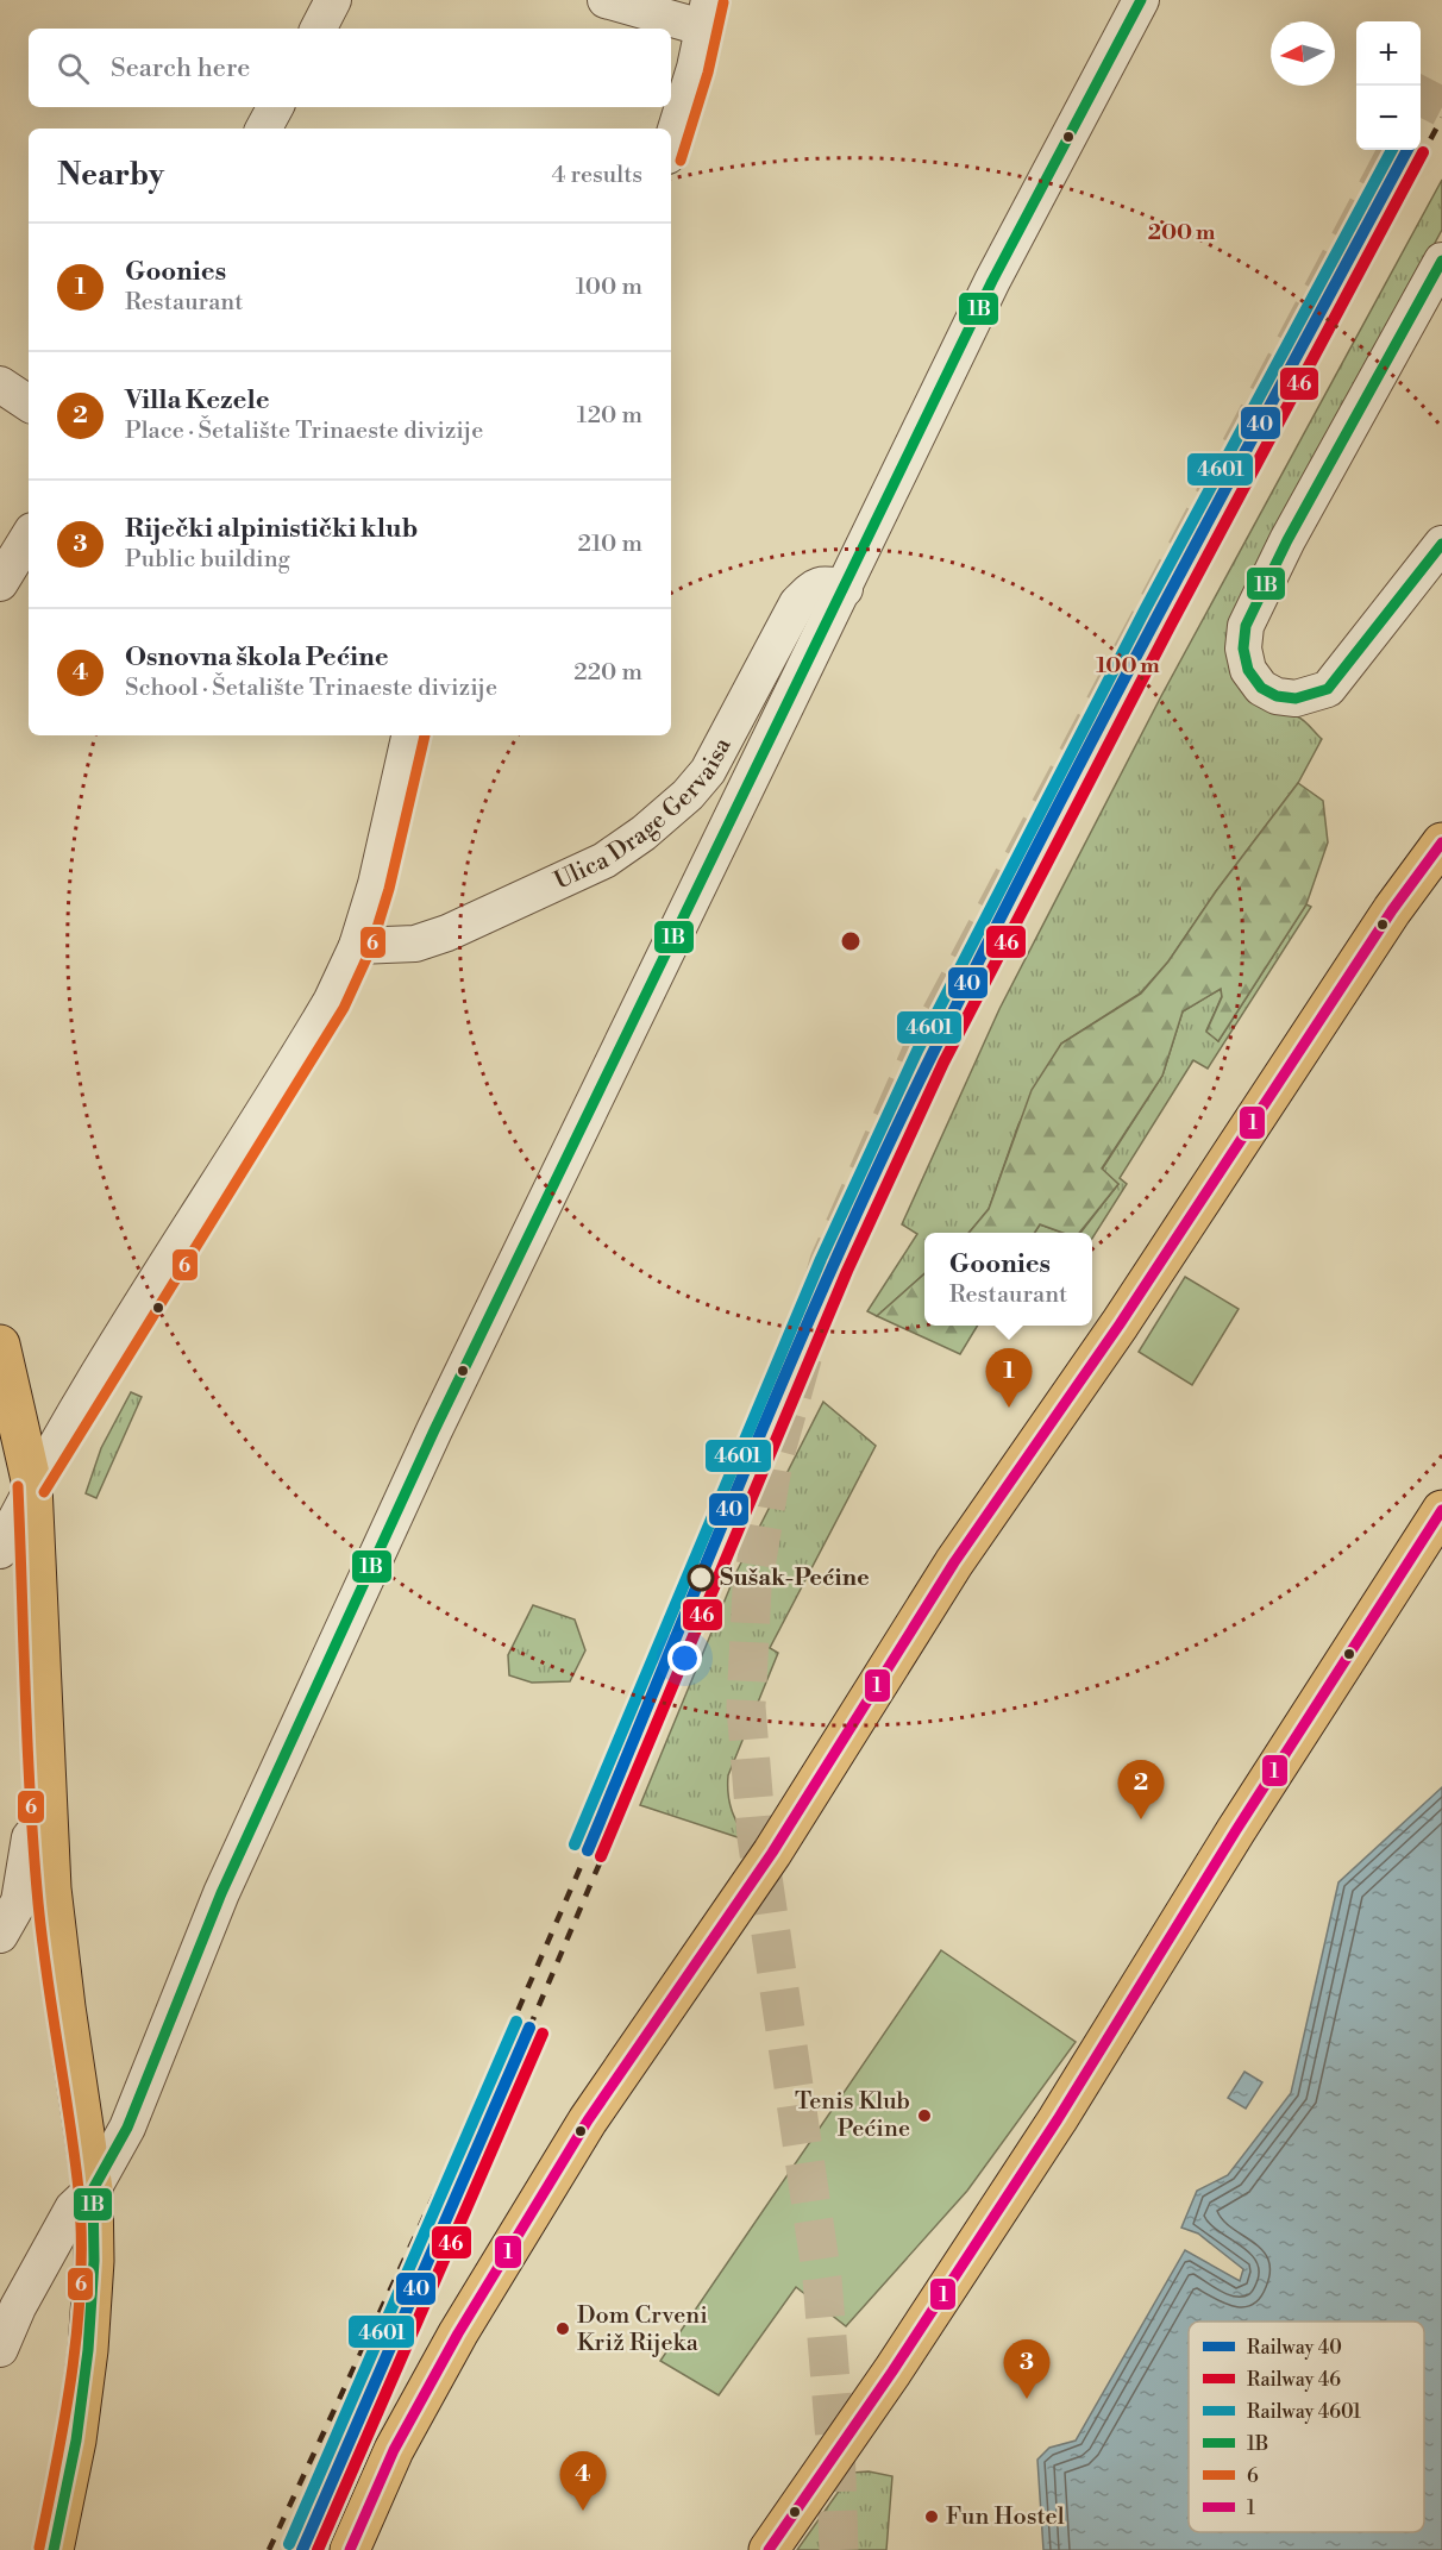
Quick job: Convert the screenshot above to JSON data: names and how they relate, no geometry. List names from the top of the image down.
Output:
{
  "streets": {
    "street": ["Ulica Drage Gervaisa"]
  },
  "places": [
    "Sušak-Pećine",
    "Tenis Klub Pećine",
    "Dom Crveni Križ Rijeka",
    "Fun Hostel"
  ],
  "lines": [
    "transit line 1B",
    "transit line 6",
    "rail line 40",
    "rail line 4601",
    "rail line 46",
    "transit line 1"
  ],
  "legend": [
    "Railway 40",
    "Railway 46",
    "Railway 4601",
    "1B",
    "6",
    "1"
  ],
  "north": "left",
  "page": {
    "map_buttons": ["+", "−"],
    "search": "Search here",
    "heading": ["Nearby", "4 results"],
    "list": [
      {
        "mark": "1",
        "name": "Goonies",
        "note": "Restaurant",
        "value": "100 m"
      },
      {
        "mark": "2",
        "name": "Villa Kezele",
        "note": "Place · Šetalište Trinaeste divizije",
        "value": "120 m"
      },
      {
        "mark": "3",
        "name": "Riječki alpinistički klub",
        "note": "Public building",
        "value": "210 m"
      },
      {
        "mark": "4",
        "name": "Osnovna škola Pećine",
        "note": "School · Šetalište Trinaeste divizije",
        "value": "220 m"
      }
    ],
    "popup": ["Goonies", "Restaurant"],
    "pins": [
      "1",
      "2",
      "3",
      "4"
    ]
  },
  "rings": ["200 m", "100 m"]
}
